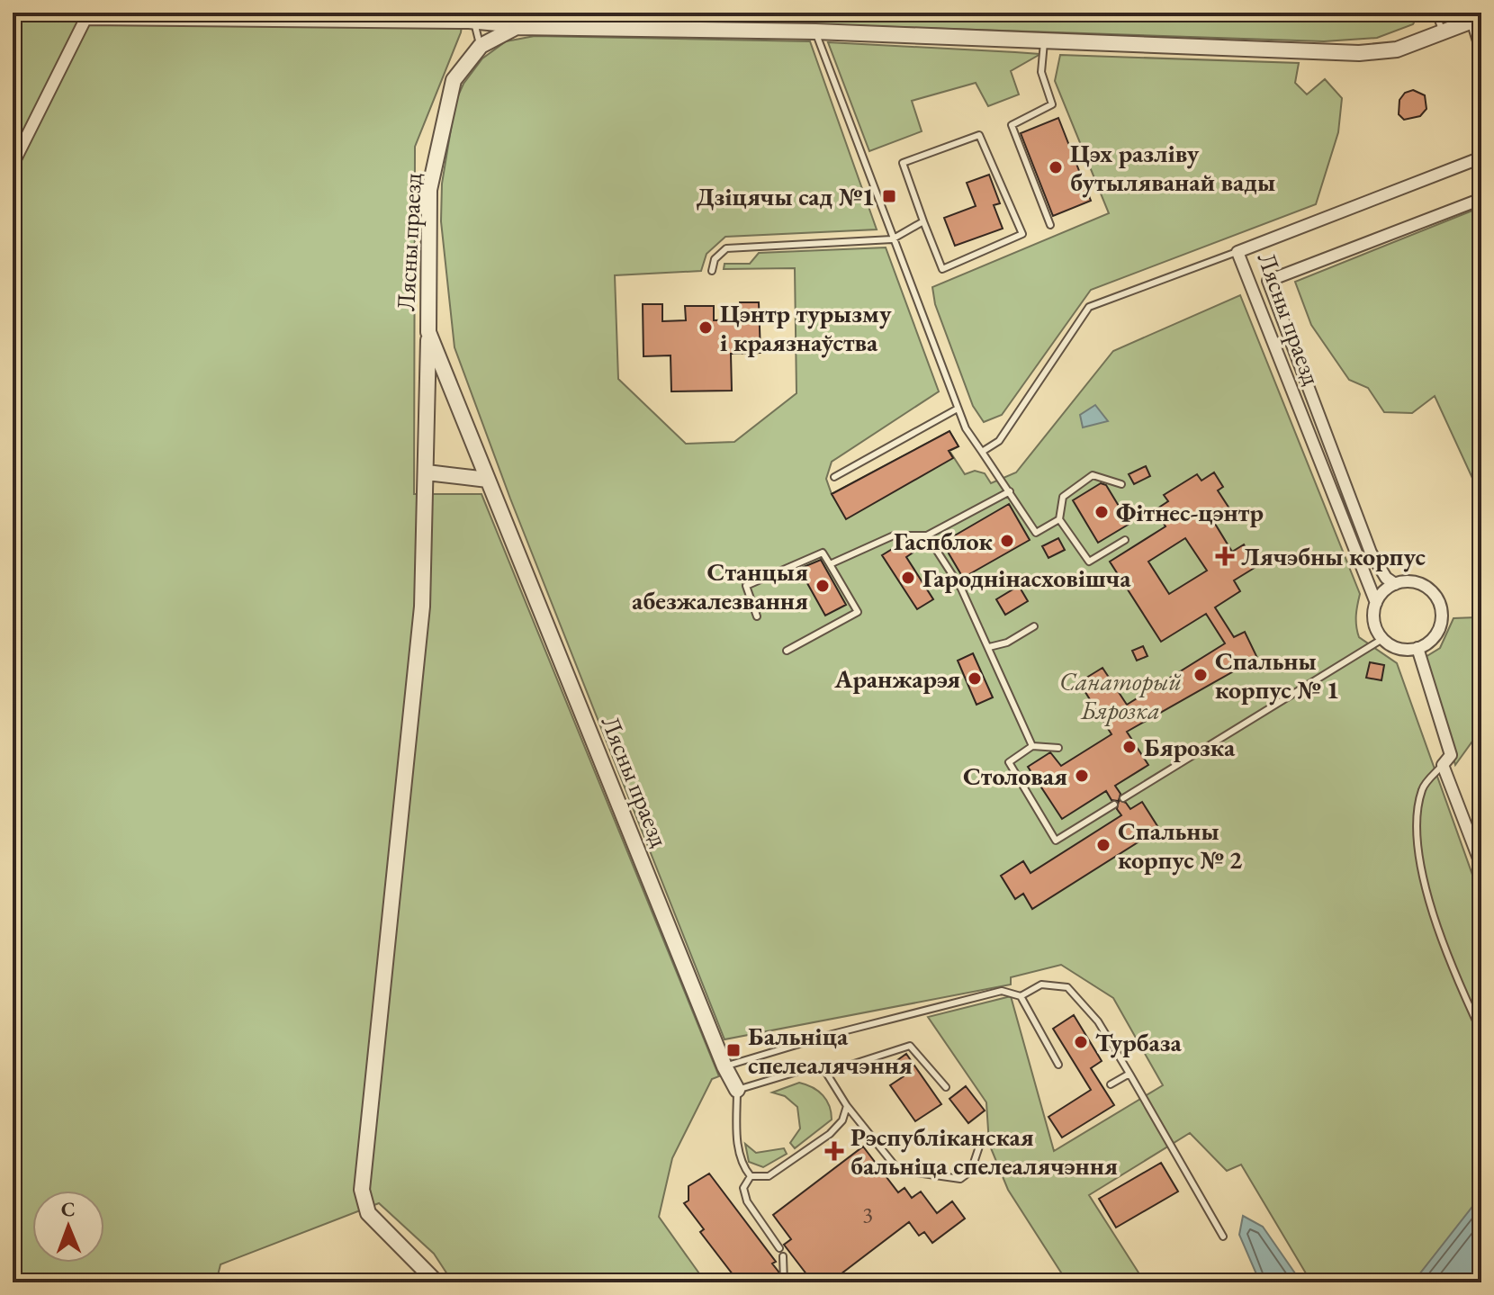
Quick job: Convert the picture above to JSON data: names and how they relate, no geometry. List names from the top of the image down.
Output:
{
  "streets": {
    "street": ["Лясны праезд"]
  },
  "parks": ["Санаторый Бярозка"],
  "places": {
    "other": [
      "Цэх разліву бутыляванай вады",
      "Цэнтр турызму і краязнаўства",
      "Фітнес-цэнтр",
      "Гаспблок",
      "Гароднінасховішча",
      "Станцыя абезжалезвання",
      "Спальны корпус № 1",
      "Аранжарэя",
      "Бярозка",
      "Столовая",
      "Спальны корпус № 2",
      "Турбаза"
    ],
    "transit": ["Дзіцячы сад №1", "Бальніца спелеалячэння"],
    "health": ["Лячэбны корпус", "Рэспубліканская бальніца спелеалячэння"]
  },
  "house_numbers": ["3"],
  "north": "top"
}
